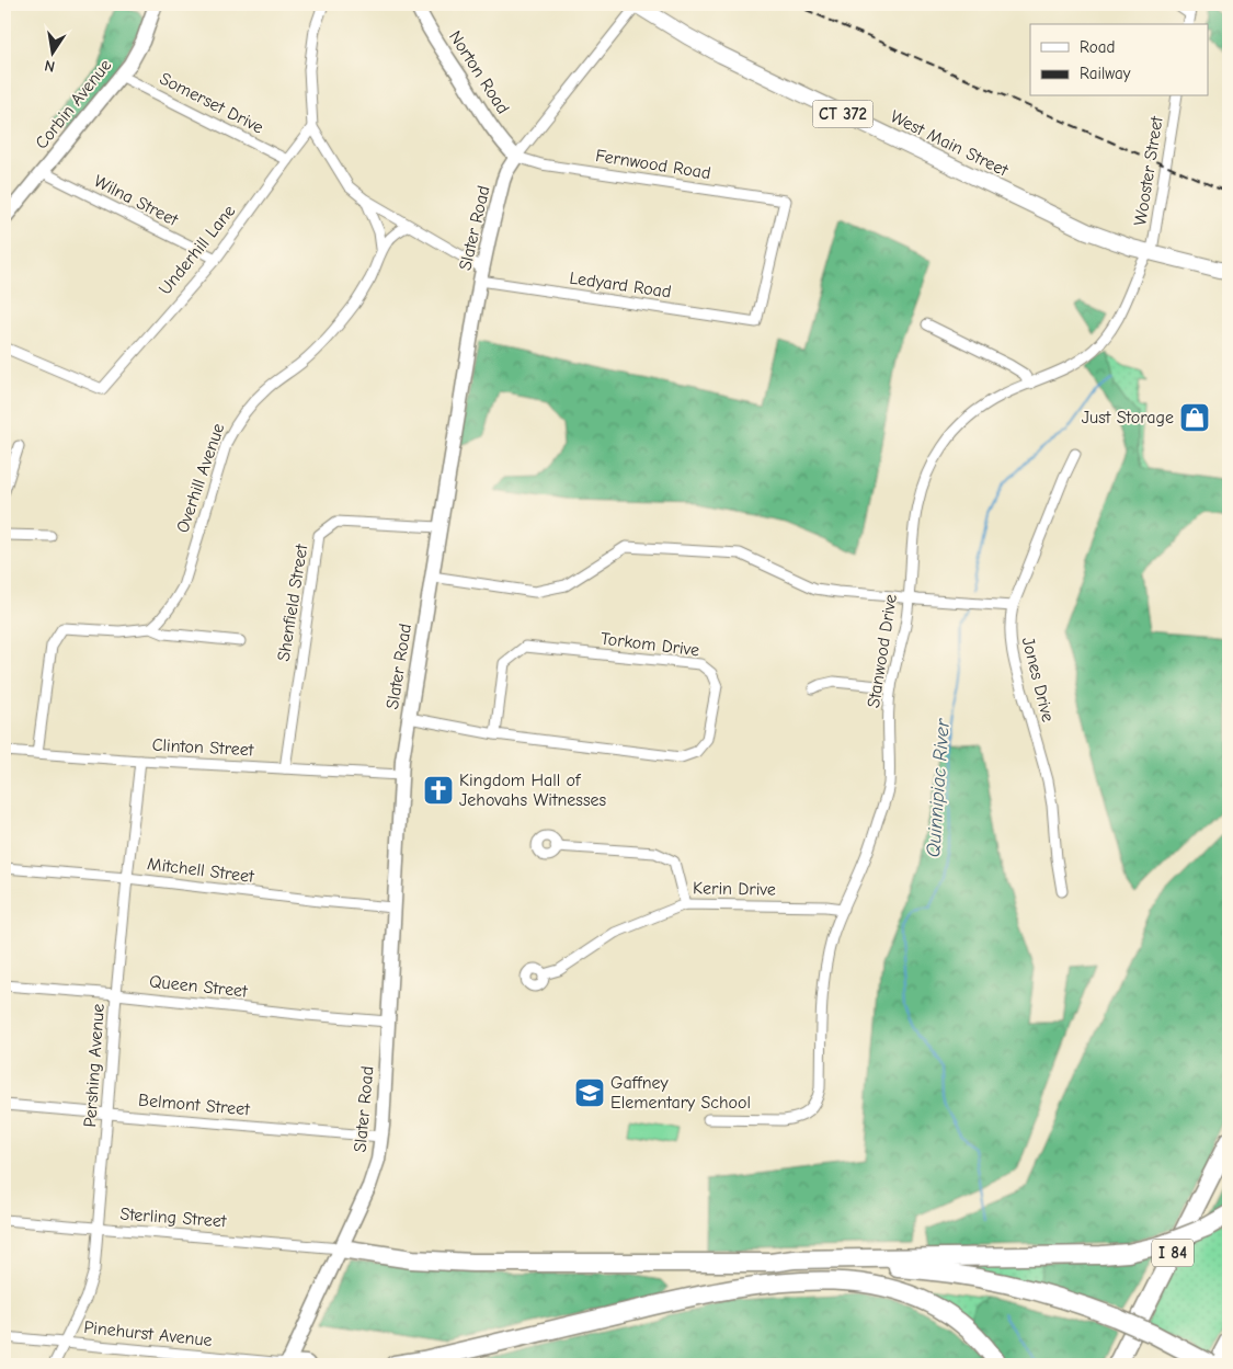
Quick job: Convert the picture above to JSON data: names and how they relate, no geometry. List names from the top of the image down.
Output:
{
  "streets": {
    "highway": ["I 84"],
    "main road": [
      "Norton Road",
      "Corbin Avenue",
      "CT 372",
      "West Main Street",
      "Slater Road"
    ],
    "street": [
      "Somerset Drive",
      "Fernwood Road",
      "Wooster Street",
      "Wilna Street",
      "Underhill Lane",
      "Ledyard Road",
      "Overhill Avenue",
      "Shenfield Street",
      "Torkom Drive",
      "Stanwood Drive",
      "Jones Drive",
      "Clinton Street",
      "Mitchell Street",
      "Kerin Drive",
      "Queen Street",
      "Pershing Avenue",
      "Belmont Street",
      "Sterling Street",
      "Pinehurst Avenue"
    ]
  },
  "crossings": [
    ["Norton Road", "Fernwood Road"],
    ["Norton Road", "Slater Road"],
    ["Somerset Drive", "Corbin Avenue"],
    ["Somerset Drive", "Underhill Lane"],
    ["Corbin Avenue", "Wilna Street"],
    ["West Main Street", "Wooster Street"],
    ["West Main Street", "Slater Road"],
    ["West Main Street", "Stanwood Drive"],
    ["Fernwood Road", "Slater Road"],
    ["Fernwood Road", "Ledyard Road"],
    ["Wooster Street", "Stanwood Drive"],
    ["Wilna Street", "Underhill Lane"],
    ["Slater Road", "Ledyard Road"],
    ["Slater Road", "Shenfield Street"],
    ["Slater Road", "Torkom Drive"],
    ["Slater Road", "Clinton Street"],
    ["Slater Road", "Mitchell Street"],
    ["Slater Road", "Queen Street"],
    ["Slater Road", "Belmont Street"],
    ["Slater Road", "Sterling Street"],
    ["Slater Road", "Pinehurst Avenue"],
    ["Shenfield Street", "Clinton Street"],
    ["Stanwood Drive", "Kerin Drive"],
    ["Clinton Street", "Pershing Avenue"],
    ["Mitchell Street", "Pershing Avenue"],
    ["Queen Street", "Pershing Avenue"],
    ["Pershing Avenue", "Belmont Street"],
    ["Pershing Avenue", "Sterling Street"],
    ["Pershing Avenue", "Pinehurst Avenue"]
  ],
  "water": ["Quinnipiac River"],
  "places": {
    "shop": ["Just Storage"],
    "church": ["Kingdom Hall of Jehovahs Witnesses"],
    "school or university": ["Gaffney Elementary School"]
  },
  "legend": ["Road", "Railway"],
  "north": "bottom"
}
